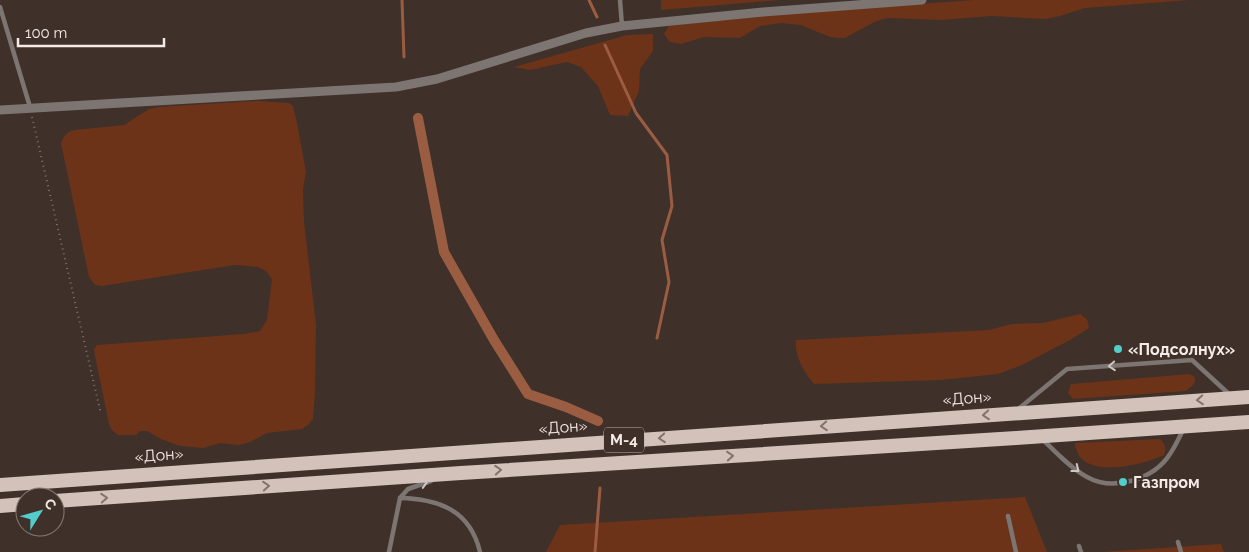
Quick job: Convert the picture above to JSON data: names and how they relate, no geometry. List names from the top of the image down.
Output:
{
  "streets": {
    "highway": ["«Дон»", "М-4"]
  },
  "places": ["«Подсолнух»", "Газпром"],
  "scale_bar": "100 m",
  "north": "top right"
}
